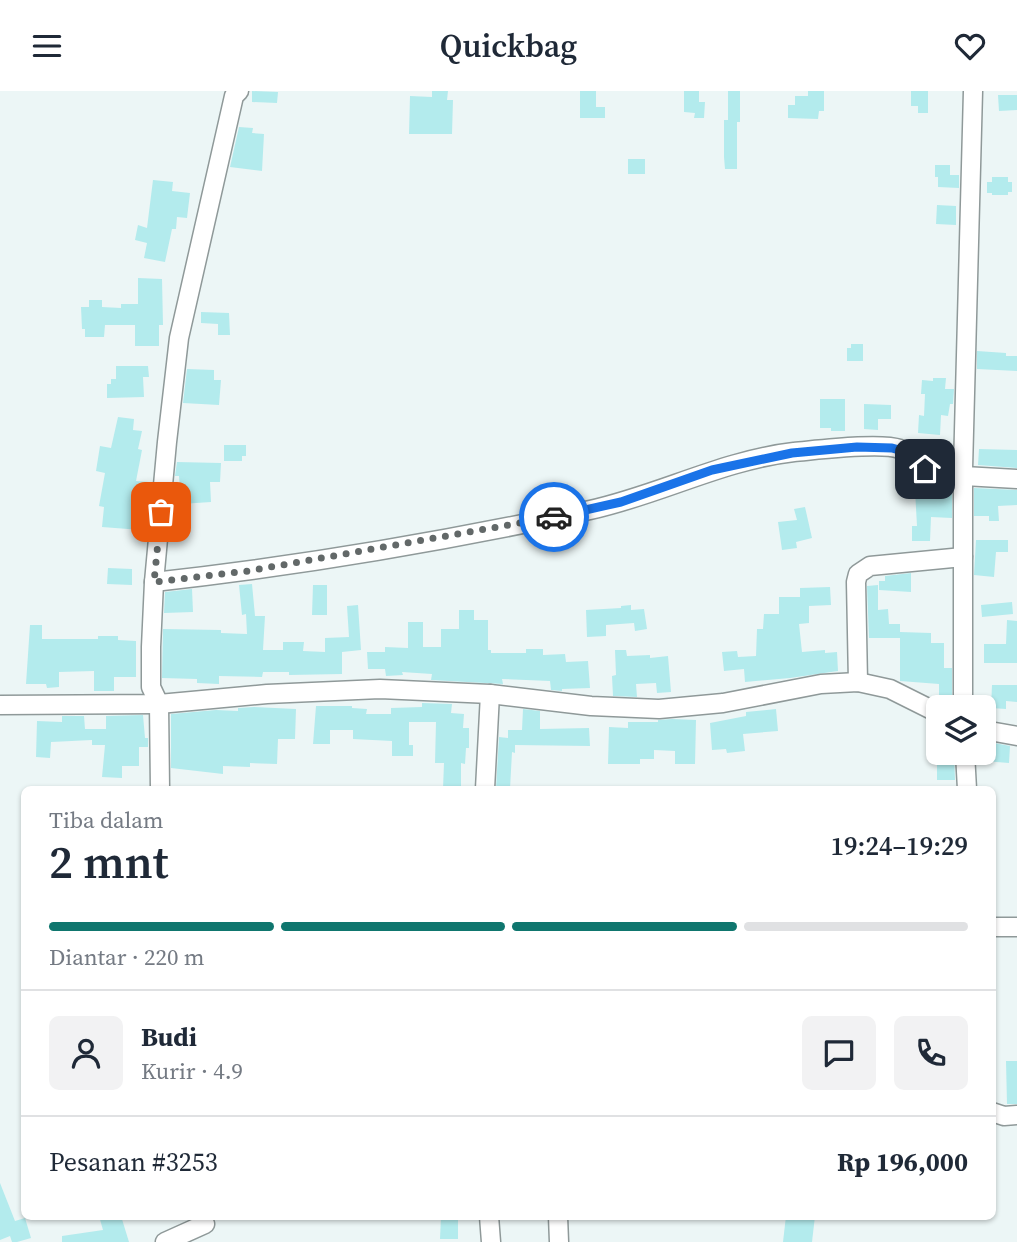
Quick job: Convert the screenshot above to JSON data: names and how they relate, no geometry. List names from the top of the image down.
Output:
{
  "page": {
    "header": "Quickbag",
    "heading": ["2 mnt", "Tiba dalam", "19:24–19:29"],
    "panel": [
      "Budi",
      "Kurir · 4.9",
      "Pesanan #3253",
      "Rp 196,000"
    ],
    "bar": "Diantar · 220 m"
  }
}
